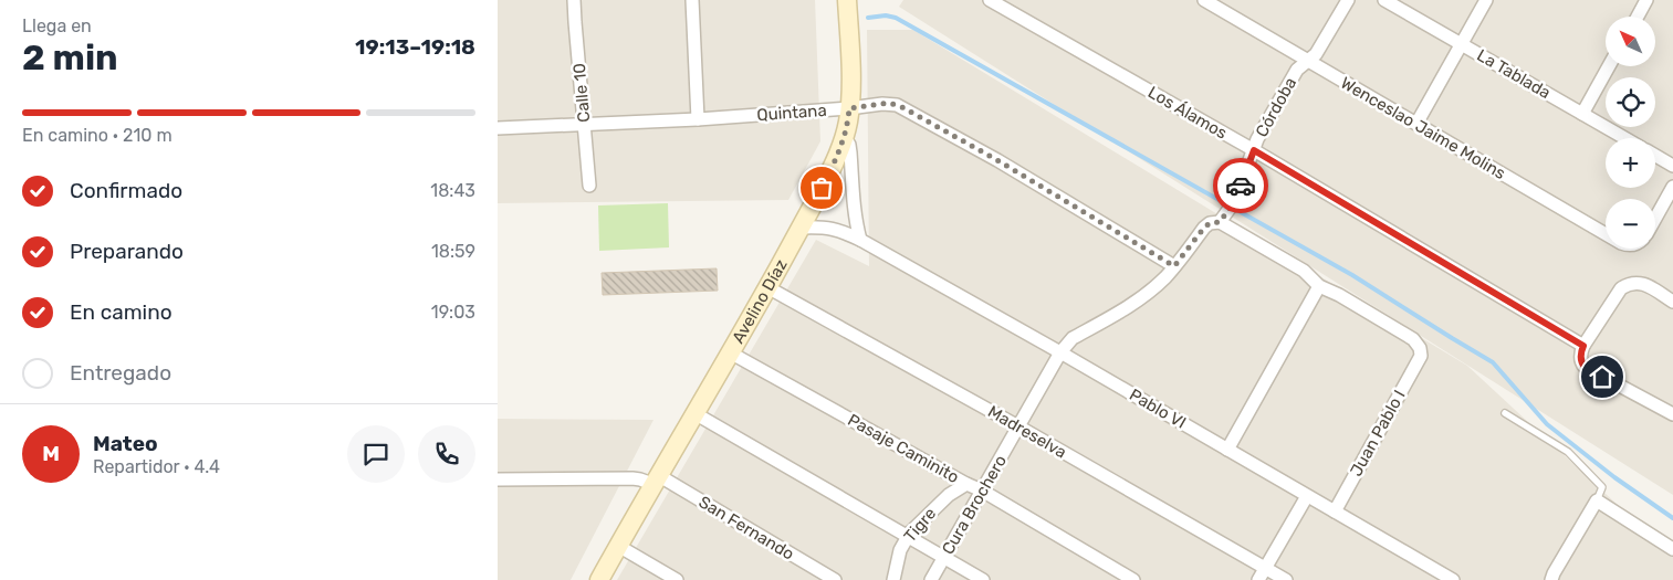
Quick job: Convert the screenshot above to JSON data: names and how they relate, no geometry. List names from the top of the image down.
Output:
{
  "streets": {
    "street": [
      "La Tablada",
      "Calle 10",
      "Córdoba",
      "Quintana",
      "Los Álamos",
      "Wenceslao Jaime Molins",
      "Avelino Díaz",
      "Pablo VI",
      "Madreselva",
      "Juan Pablo I",
      "Pasaje Caminito",
      "Cura Brochero",
      "Tigre",
      "San Fernando"
    ]
  },
  "crossings": [
    ["Calle 10", "Quintana"],
    ["Córdoba", "Los Álamos"],
    ["Córdoba", "Wenceslao Jaime Molins"],
    ["Córdoba", "Cura Brochero"],
    ["Quintana", "Avelino Díaz"],
    ["Quintana", "Cura Brochero"],
    ["Avelino Díaz", "Pablo VI"],
    ["Avelino Díaz", "Madreselva"],
    ["Avelino Díaz", "Pasaje Caminito"],
    ["Avelino Díaz", "San Fernando"],
    ["Pablo VI", "Juan Pablo I"],
    ["Pablo VI", "Cura Brochero"],
    ["Madreselva", "Cura Brochero"],
    ["Pasaje Caminito", "Cura Brochero"],
    ["Pasaje Caminito", "Tigre"]
  ],
  "north": "top left",
  "page": {
    "heading": ["2 min", "Llega en", "19:13–19:18"],
    "panel": ["Mateo", "Repartidor · 4.4"],
    "map_buttons": ["+", "−"],
    "bar": "En camino · 210 m",
    "list": [
      ["Confirmado", "18:43"],
      ["Preparando", "18:59"],
      ["En camino", "19:03"],
      "Entregado"
    ],
    "round": "M"
  }
}
